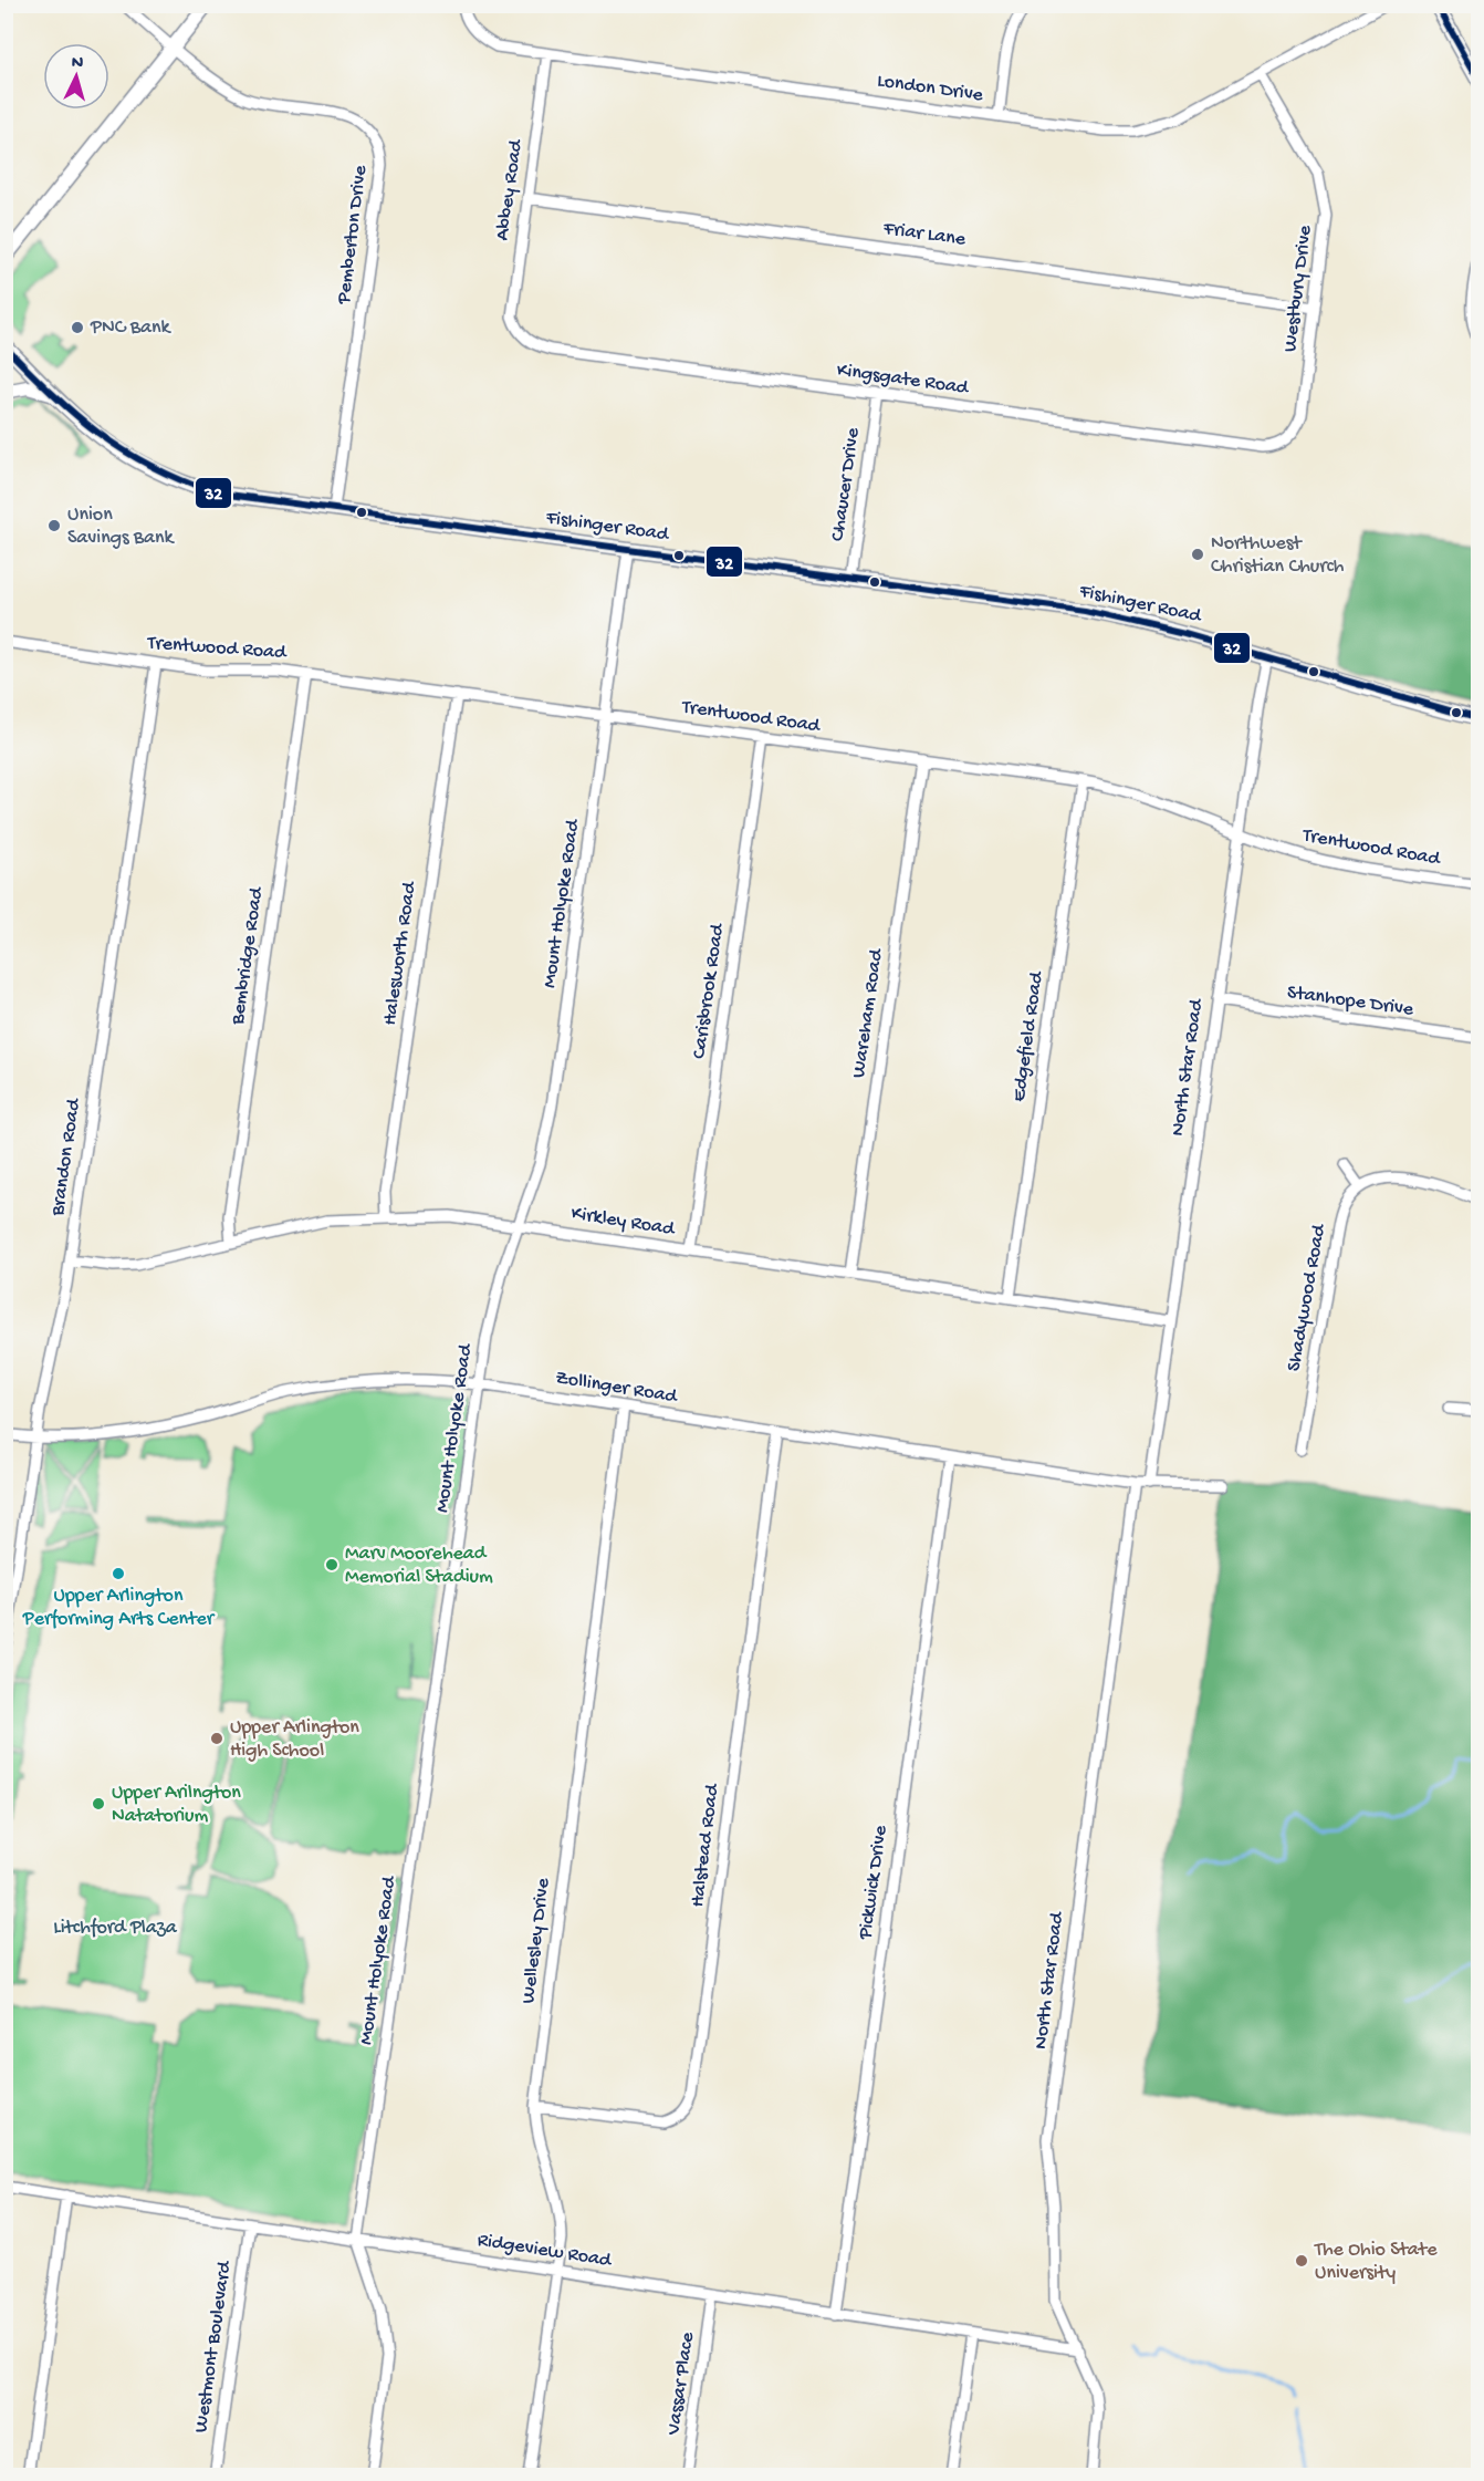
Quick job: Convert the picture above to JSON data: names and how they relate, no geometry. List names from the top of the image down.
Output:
{
  "streets": {
    "main road": ["Fishinger Road"],
    "street": [
      "London Drive",
      "Abbey Road",
      "Pemberton Drive",
      "Friar Lane",
      "Westbury Drive",
      "Kingsgate Road",
      "Chaucer Drive",
      "Trentwood Road",
      "Mount Holyoke Road",
      "Halesworth Road",
      "Bembridge Road",
      "Carisbrook Road",
      "Stanhope Drive",
      "Wareham Road",
      "Edgefield Road",
      "North Star Road",
      "Brandon Road",
      "Kirkley Road",
      "Shadywood Road",
      "Zollinger Road",
      "Halstead Road",
      "Pickwick Drive",
      "Wellesley Drive",
      "Ridgeview Road",
      "Westmont Boulevard",
      "Vassar Place"
    ]
  },
  "crossings": [
    ["London Drive", "Abbey Road"],
    ["London Drive", "Westbury Drive"],
    ["Abbey Road", "Friar Lane"],
    ["Abbey Road", "Kingsgate Road"],
    ["Pemberton Drive", "Fishinger Road"],
    ["Friar Lane", "Westbury Drive"],
    ["Westbury Drive", "Kingsgate Road"],
    ["Kingsgate Road", "Chaucer Drive"],
    ["Chaucer Drive", "Fishinger Road"],
    ["Fishinger Road", "Mount Holyoke Road"],
    ["Fishinger Road", "North Star Road"],
    ["Trentwood Road", "Mount Holyoke Road"],
    ["Trentwood Road", "Halesworth Road"],
    ["Trentwood Road", "Bembridge Road"],
    ["Trentwood Road", "Carisbrook Road"],
    ["Trentwood Road", "Wareham Road"],
    ["Trentwood Road", "Edgefield Road"],
    ["Trentwood Road", "North Star Road"],
    ["Trentwood Road", "Brandon Road"],
    ["Mount Holyoke Road", "Kirkley Road"],
    ["Mount Holyoke Road", "Zollinger Road"],
    ["Mount Holyoke Road", "Ridgeview Road"],
    ["Halesworth Road", "Kirkley Road"],
    ["Bembridge Road", "Kirkley Road"],
    ["Carisbrook Road", "Kirkley Road"],
    ["Stanhope Drive", "North Star Road"],
    ["Wareham Road", "Kirkley Road"],
    ["Edgefield Road", "Kirkley Road"],
    ["North Star Road", "Kirkley Road"],
    ["North Star Road", "Zollinger Road"],
    ["North Star Road", "Ridgeview Road"],
    ["Brandon Road", "Kirkley Road"],
    ["Brandon Road", "Zollinger Road"],
    ["Zollinger Road", "Halstead Road"],
    ["Zollinger Road", "Pickwick Drive"],
    ["Zollinger Road", "Wellesley Drive"],
    ["Halstead Road", "Wellesley Drive"],
    ["Pickwick Drive", "Ridgeview Road"],
    ["Wellesley Drive", "Ridgeview Road"],
    ["Ridgeview Road", "Westmont Boulevard"],
    ["Ridgeview Road", "Vassar Place"]
  ],
  "parks": ["Litchford Plaza"],
  "places": [
    "PNC Bank",
    "Union Savings Bank",
    "Northwest Christian Church",
    "Marv Moorehead Memorial Stadium",
    "Upper Arlington Performing Arts Center",
    "Upper Arlington High School",
    "Upper Arilngton Natatorium",
    "The Ohio State University"
  ],
  "lines": ["transit line 32"],
  "north": "top"
}
